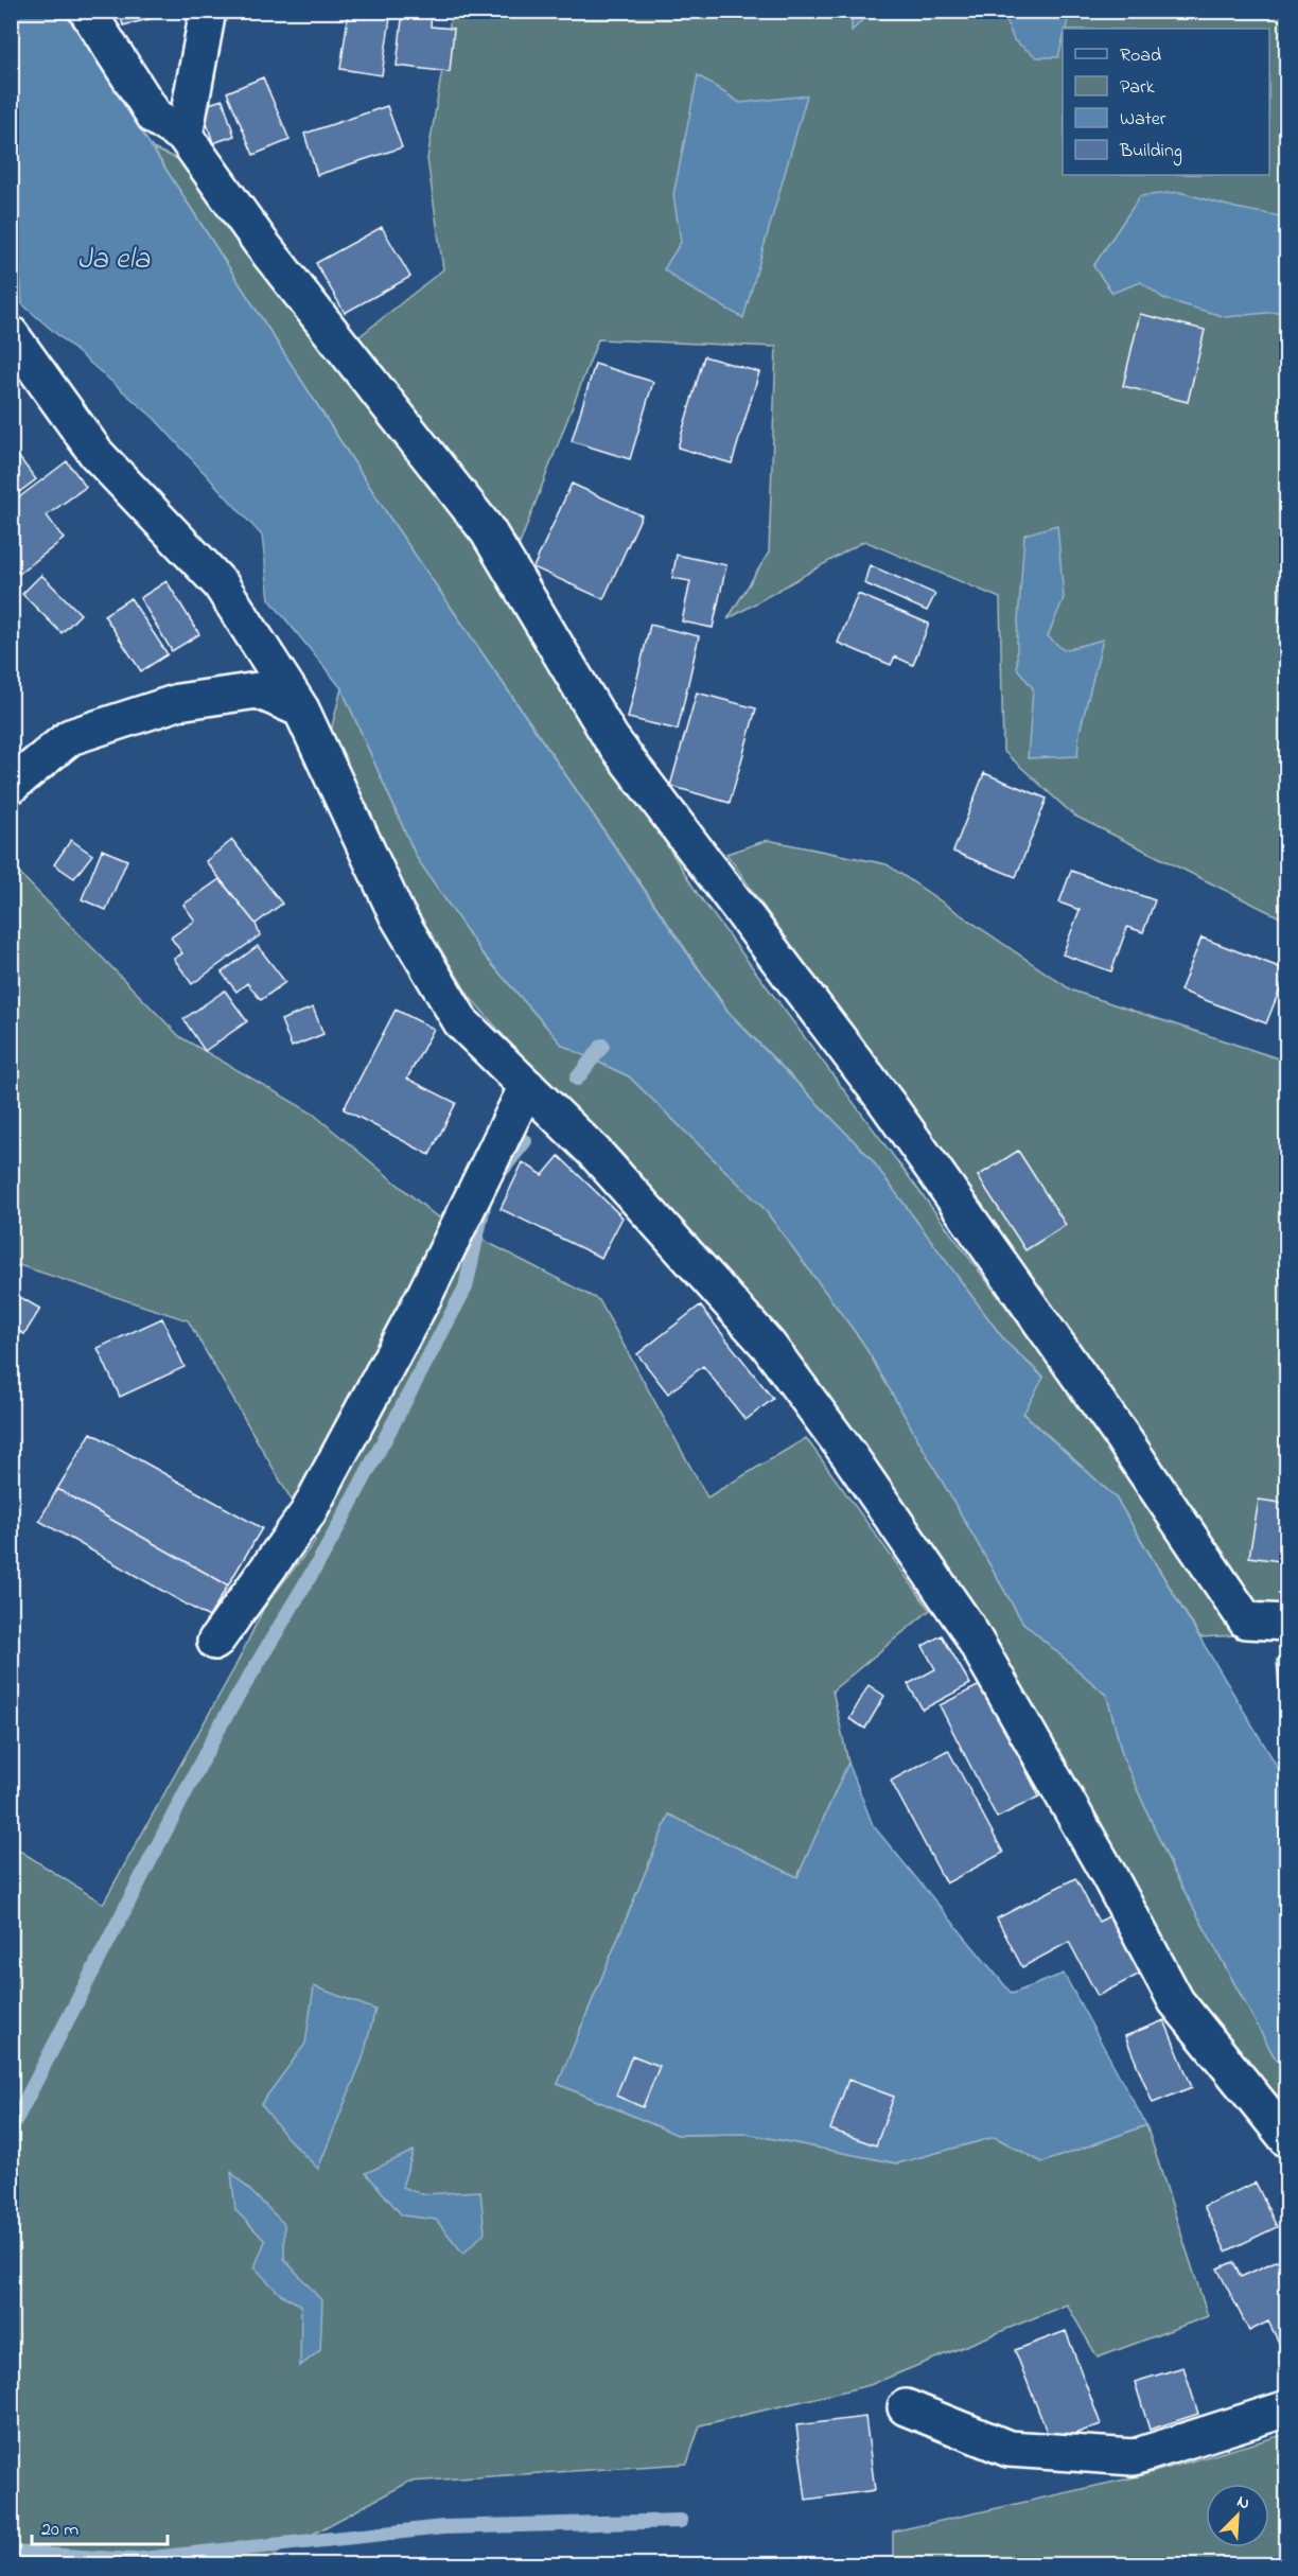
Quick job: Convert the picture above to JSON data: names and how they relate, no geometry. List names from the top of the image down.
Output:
{
  "water": ["Ja ela"],
  "legend": [
    "Road",
    "Park",
    "Water",
    "Building"
  ],
  "scale_bar": "20 m",
  "north": "top right"
}
